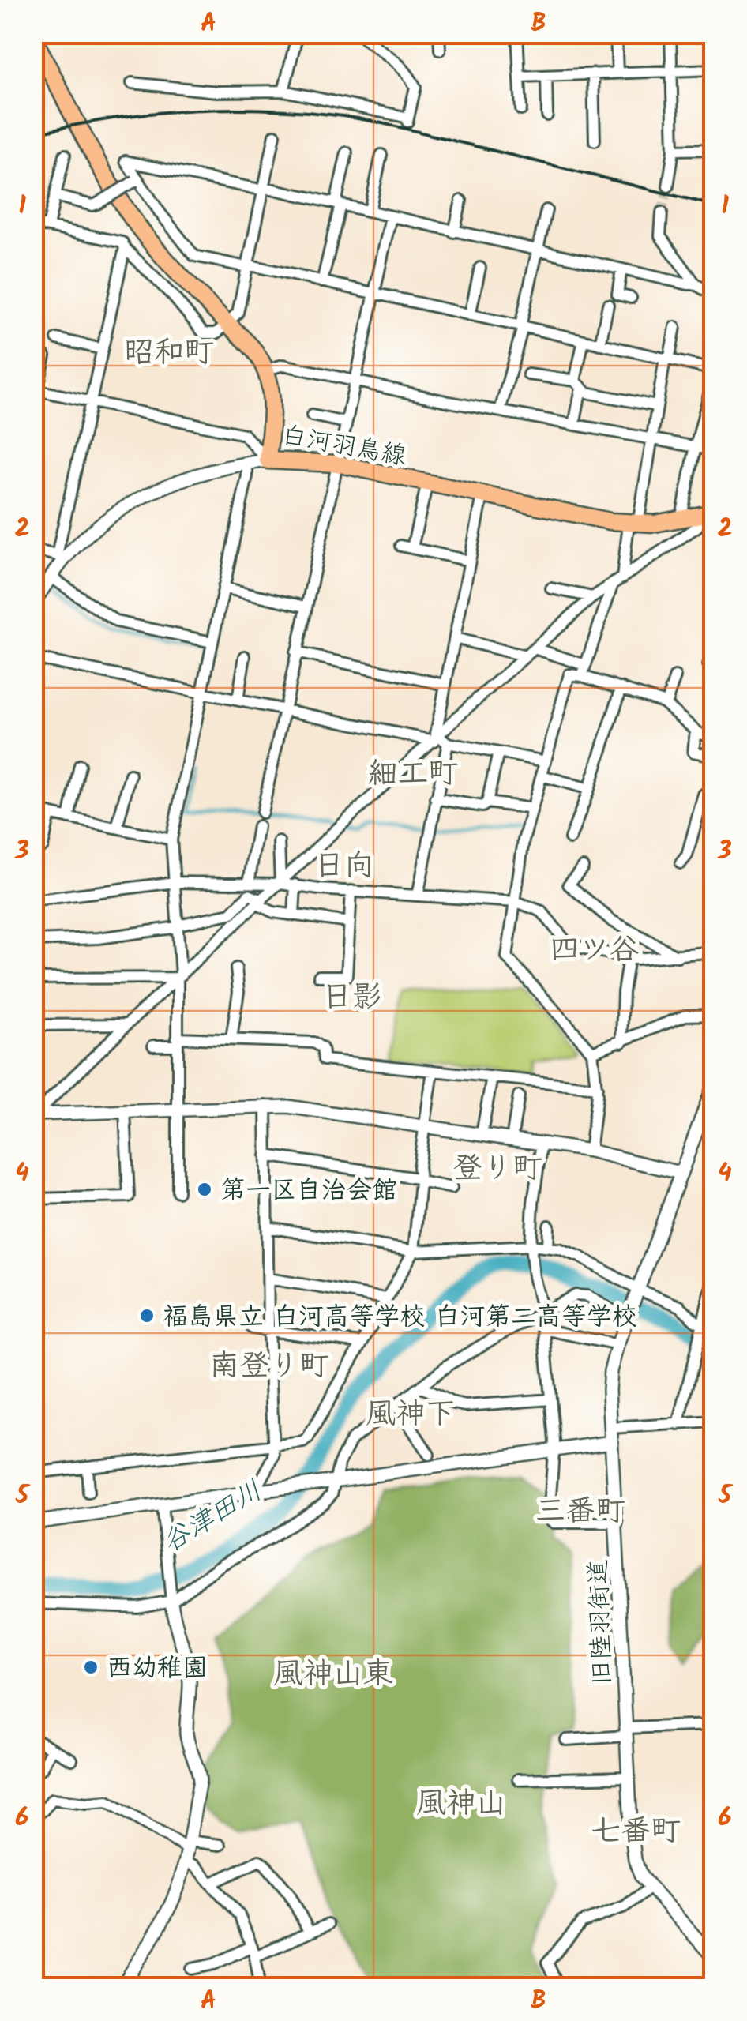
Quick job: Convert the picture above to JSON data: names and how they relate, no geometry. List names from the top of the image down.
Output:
{
  "streets": {
    "main road": ["白河羽鳥線"],
    "street": ["旧陸羽街道"]
  },
  "districts": [
    "昭和町",
    "細工町",
    "日向",
    "四ツ谷",
    "日影",
    "登り町",
    "南登り町",
    "風神下",
    "三番町",
    "風神山東",
    "風神山",
    "七番町"
  ],
  "water": ["谷津田川"],
  "places": ["第一区自治会館", "福島県立 白河高等学校 白河第二高等学校", "西幼稚園"],
  "grid": {
    "columns": ["A", "B"],
    "rows": [
      "1",
      "2",
      "3",
      "4",
      "5",
      "6"
    ]
  }
}
